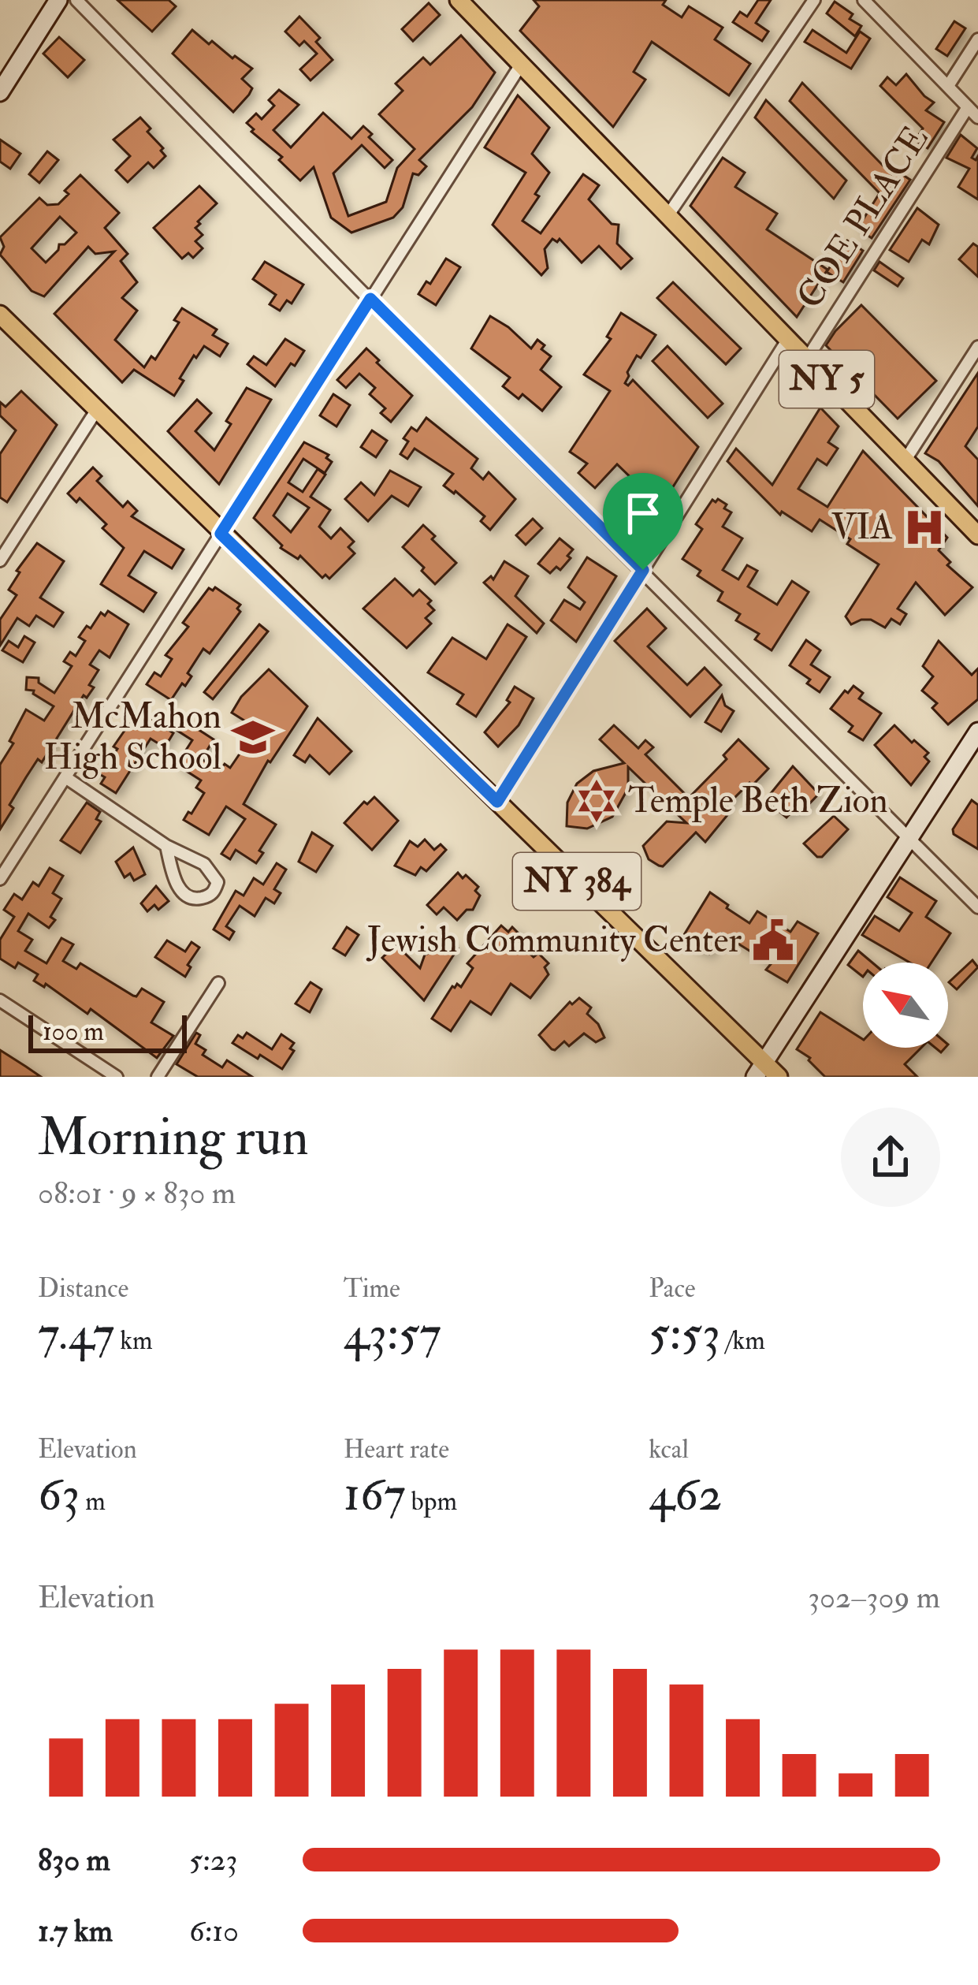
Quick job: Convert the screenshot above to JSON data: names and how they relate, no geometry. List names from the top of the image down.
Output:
{
  "streets": {
    "main road": ["NY 5", "NY 384"],
    "street": ["COE PLACE"]
  },
  "crossings": [
    ["COE PLACE", "NY 5"]
  ],
  "places": {
    "hospital": ["VIA"],
    "school or university": ["McMahon High School"],
    "synagogue": ["Temple Beth Zion"],
    "public building": ["Jewish Community Center"]
  },
  "scale_bar": "100 m",
  "north": "top left",
  "page": {
    "scale": "100 m",
    "heading": ["Morning run", "08:01 · 9 × 830 m"],
    "stats": [
      ["Distance", "7.47 km"],
      ["Time", "43:57"],
      ["Pace", "5:53 /km"],
      ["Elevation", "63 m"],
      ["Heart rate", "167 bpm"],
      ["kcal", "462"]
    ],
    "chart": ["Elevation", "302–309 m"],
    "list": [
      {
        "name": "830 m",
        "note": "5:23"
      },
      {
        "name": "1.7 km",
        "note": "6:10"
      }
    ]
  }
}
